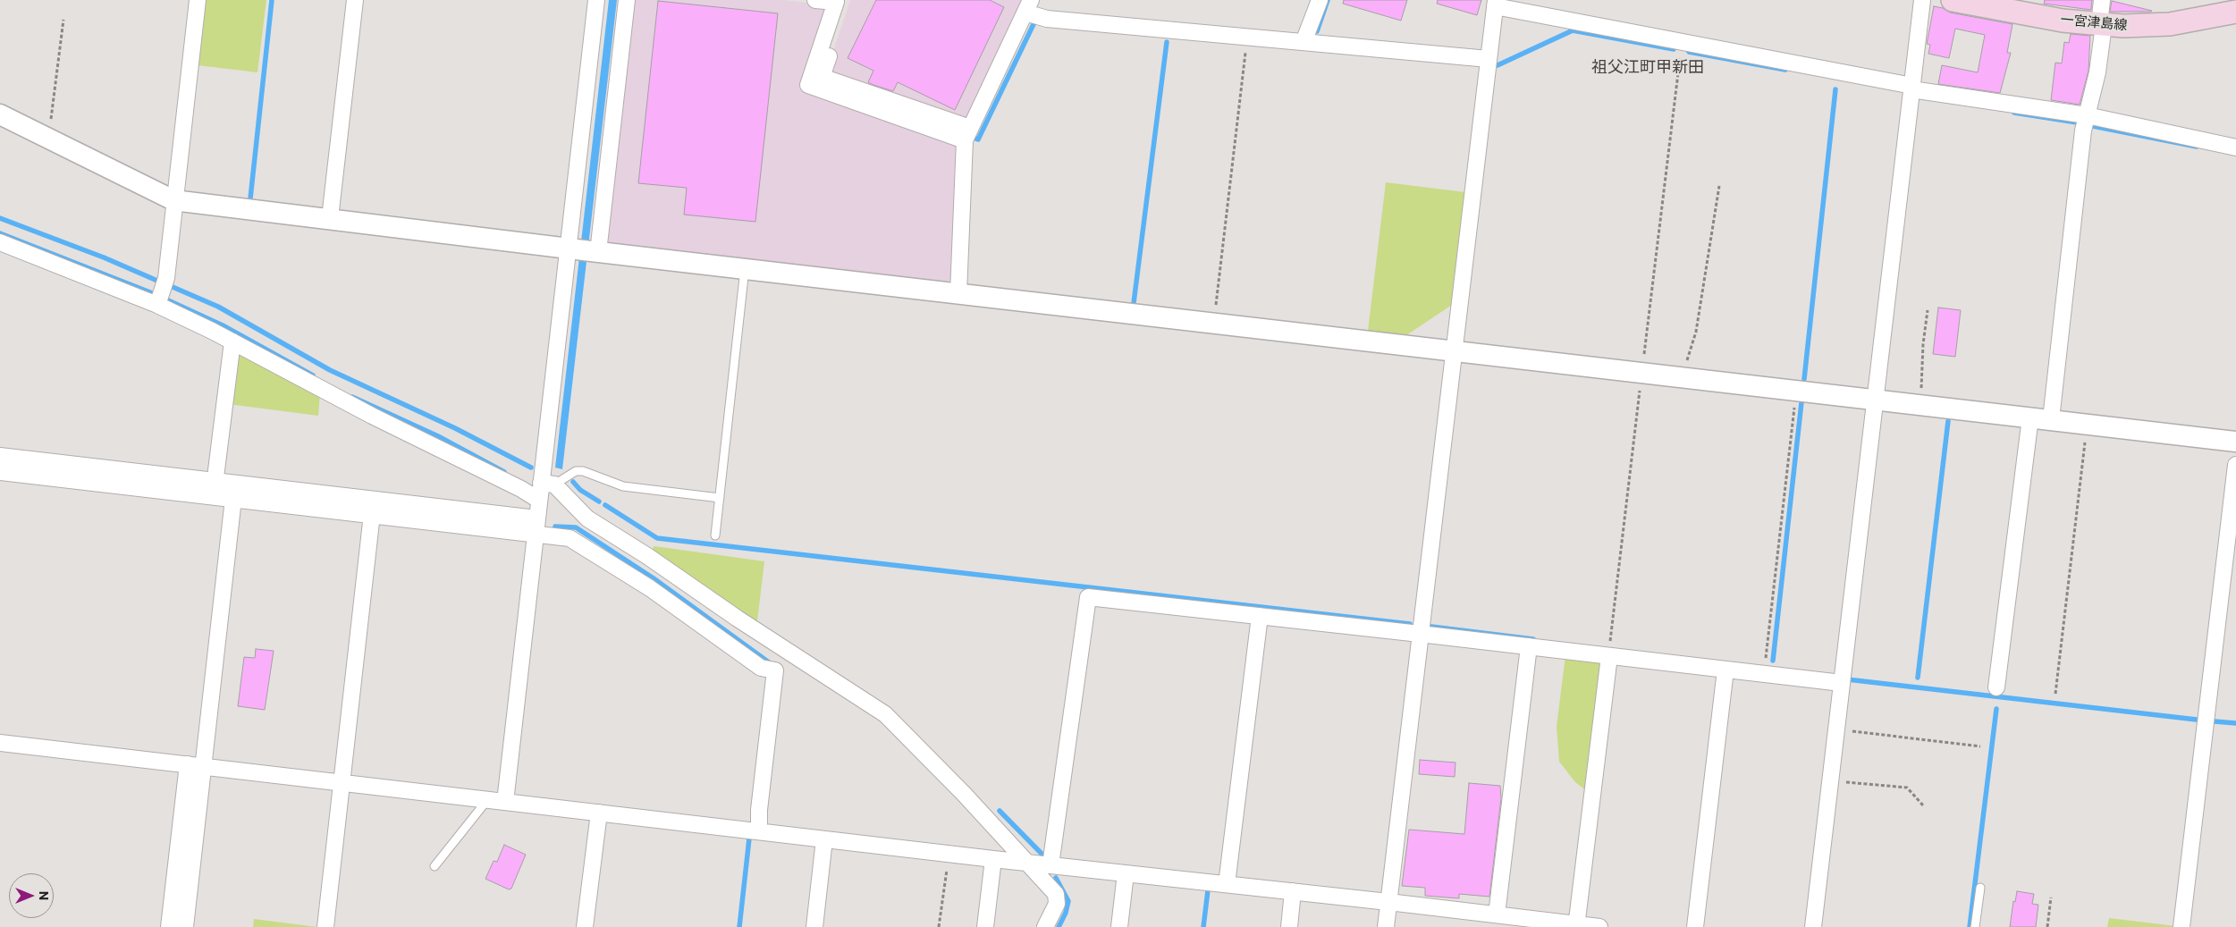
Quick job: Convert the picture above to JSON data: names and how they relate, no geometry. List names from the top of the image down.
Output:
{
  "streets": {
    "main road": ["一宮津島線"]
  },
  "districts": ["祖父江町甲新田"],
  "north": "right"
}
